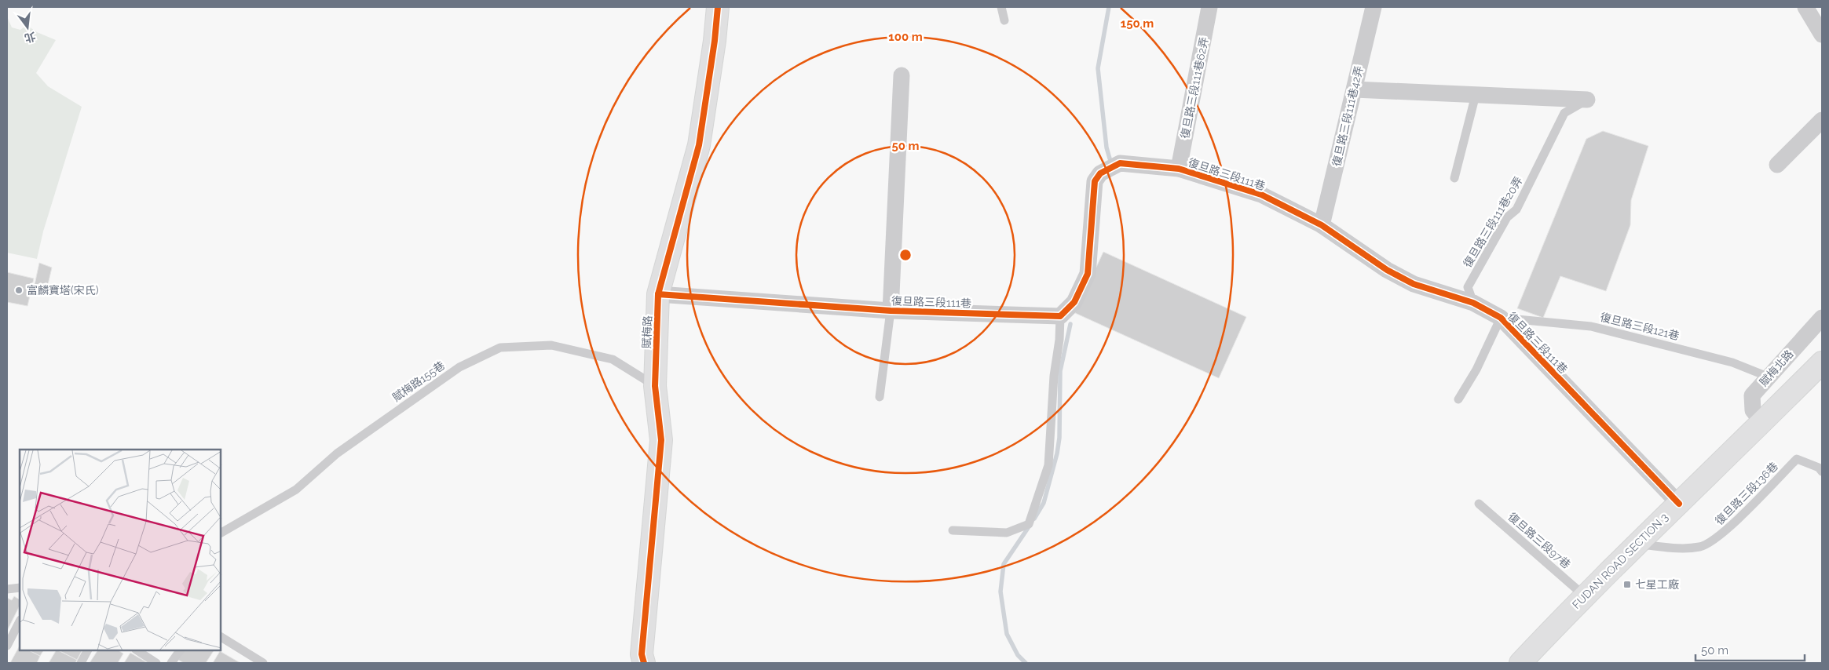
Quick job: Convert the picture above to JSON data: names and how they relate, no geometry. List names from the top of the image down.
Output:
{
  "streets": {
    "street": [
      "復旦路三段111巷62弄",
      "復旦路三段111巷42弄",
      "復旦路三段111巷",
      "賦梅路",
      "賦梅北路",
      "FUDAN ROAD SECTION 3"
    ],
    "lane": [
      "復旦路三段111巷20弄",
      "復旦路三段121巷",
      "賦梅路155巷",
      "復旦路三段136巷",
      "復旦路三段97巷"
    ]
  },
  "crossings": [
    ["復旦路三段111巷62弄", "復旦路三段111巷"],
    ["復旦路三段111巷42弄", "復旦路三段111巷"],
    ["復旦路三段111巷", "復旦路三段111巷20弄"],
    ["復旦路三段111巷", "復旦路三段121巷"],
    ["復旦路三段111巷", "賦梅路"],
    ["復旦路三段111巷", "FUDAN ROAD SECTION 3"],
    ["復旦路三段121巷", "賦梅北路"],
    ["賦梅路", "賦梅路155巷"],
    ["賦梅北路", "FUDAN ROAD SECTION 3"],
    ["復旦路三段136巷", "FUDAN ROAD SECTION 3"],
    ["復旦路三段97巷", "FUDAN ROAD SECTION 3"]
  ],
  "places": {
    "other": ["富麟寶塔(宋氏)"],
    "transit": ["七星工廠"]
  },
  "scale_bar": "50 m",
  "north": "bottom",
  "rings": ["150 m", "100 m", "50 m"]
}
